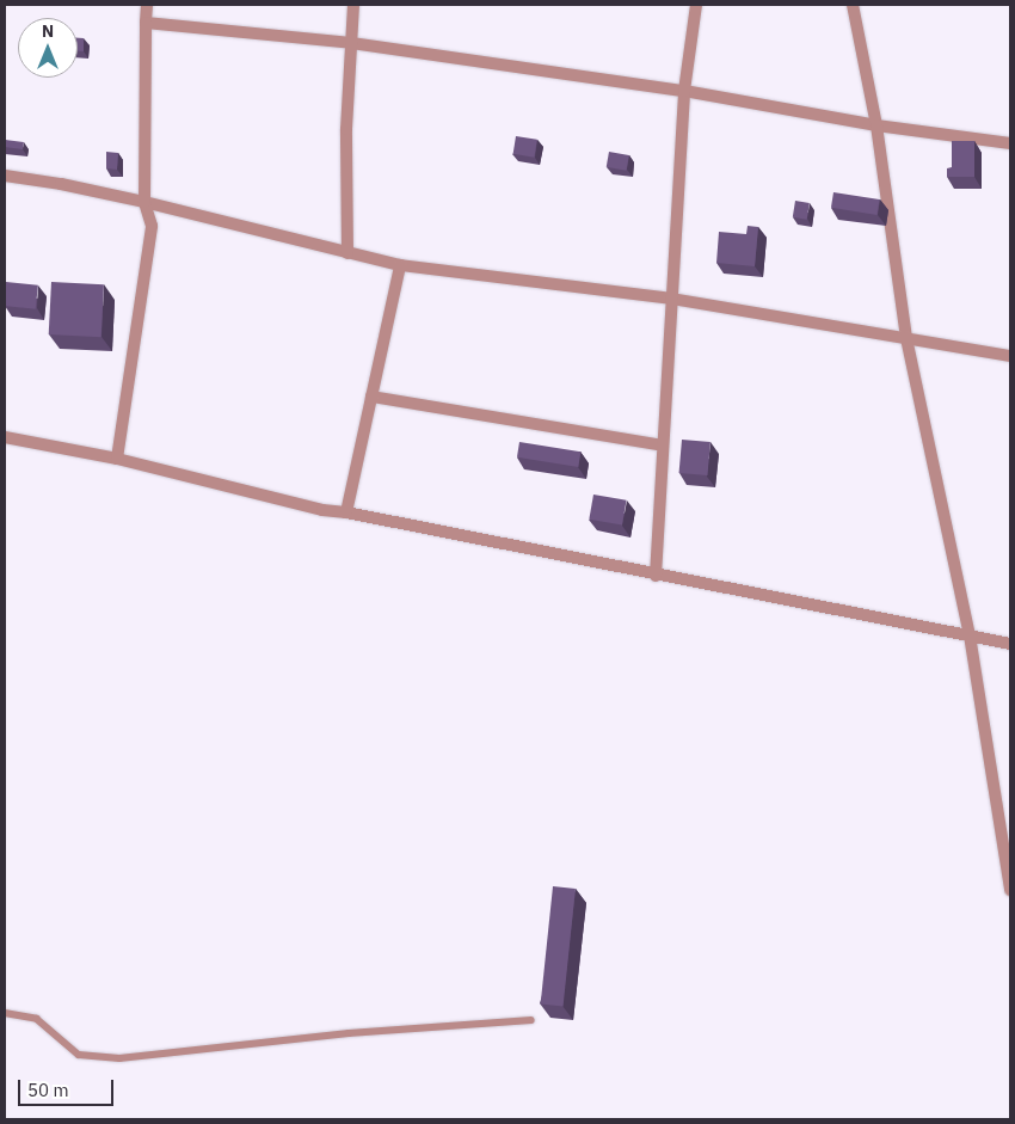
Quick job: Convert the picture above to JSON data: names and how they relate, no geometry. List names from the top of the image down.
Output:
{
  "scale_bar": "50 m",
  "north": "top"
}
